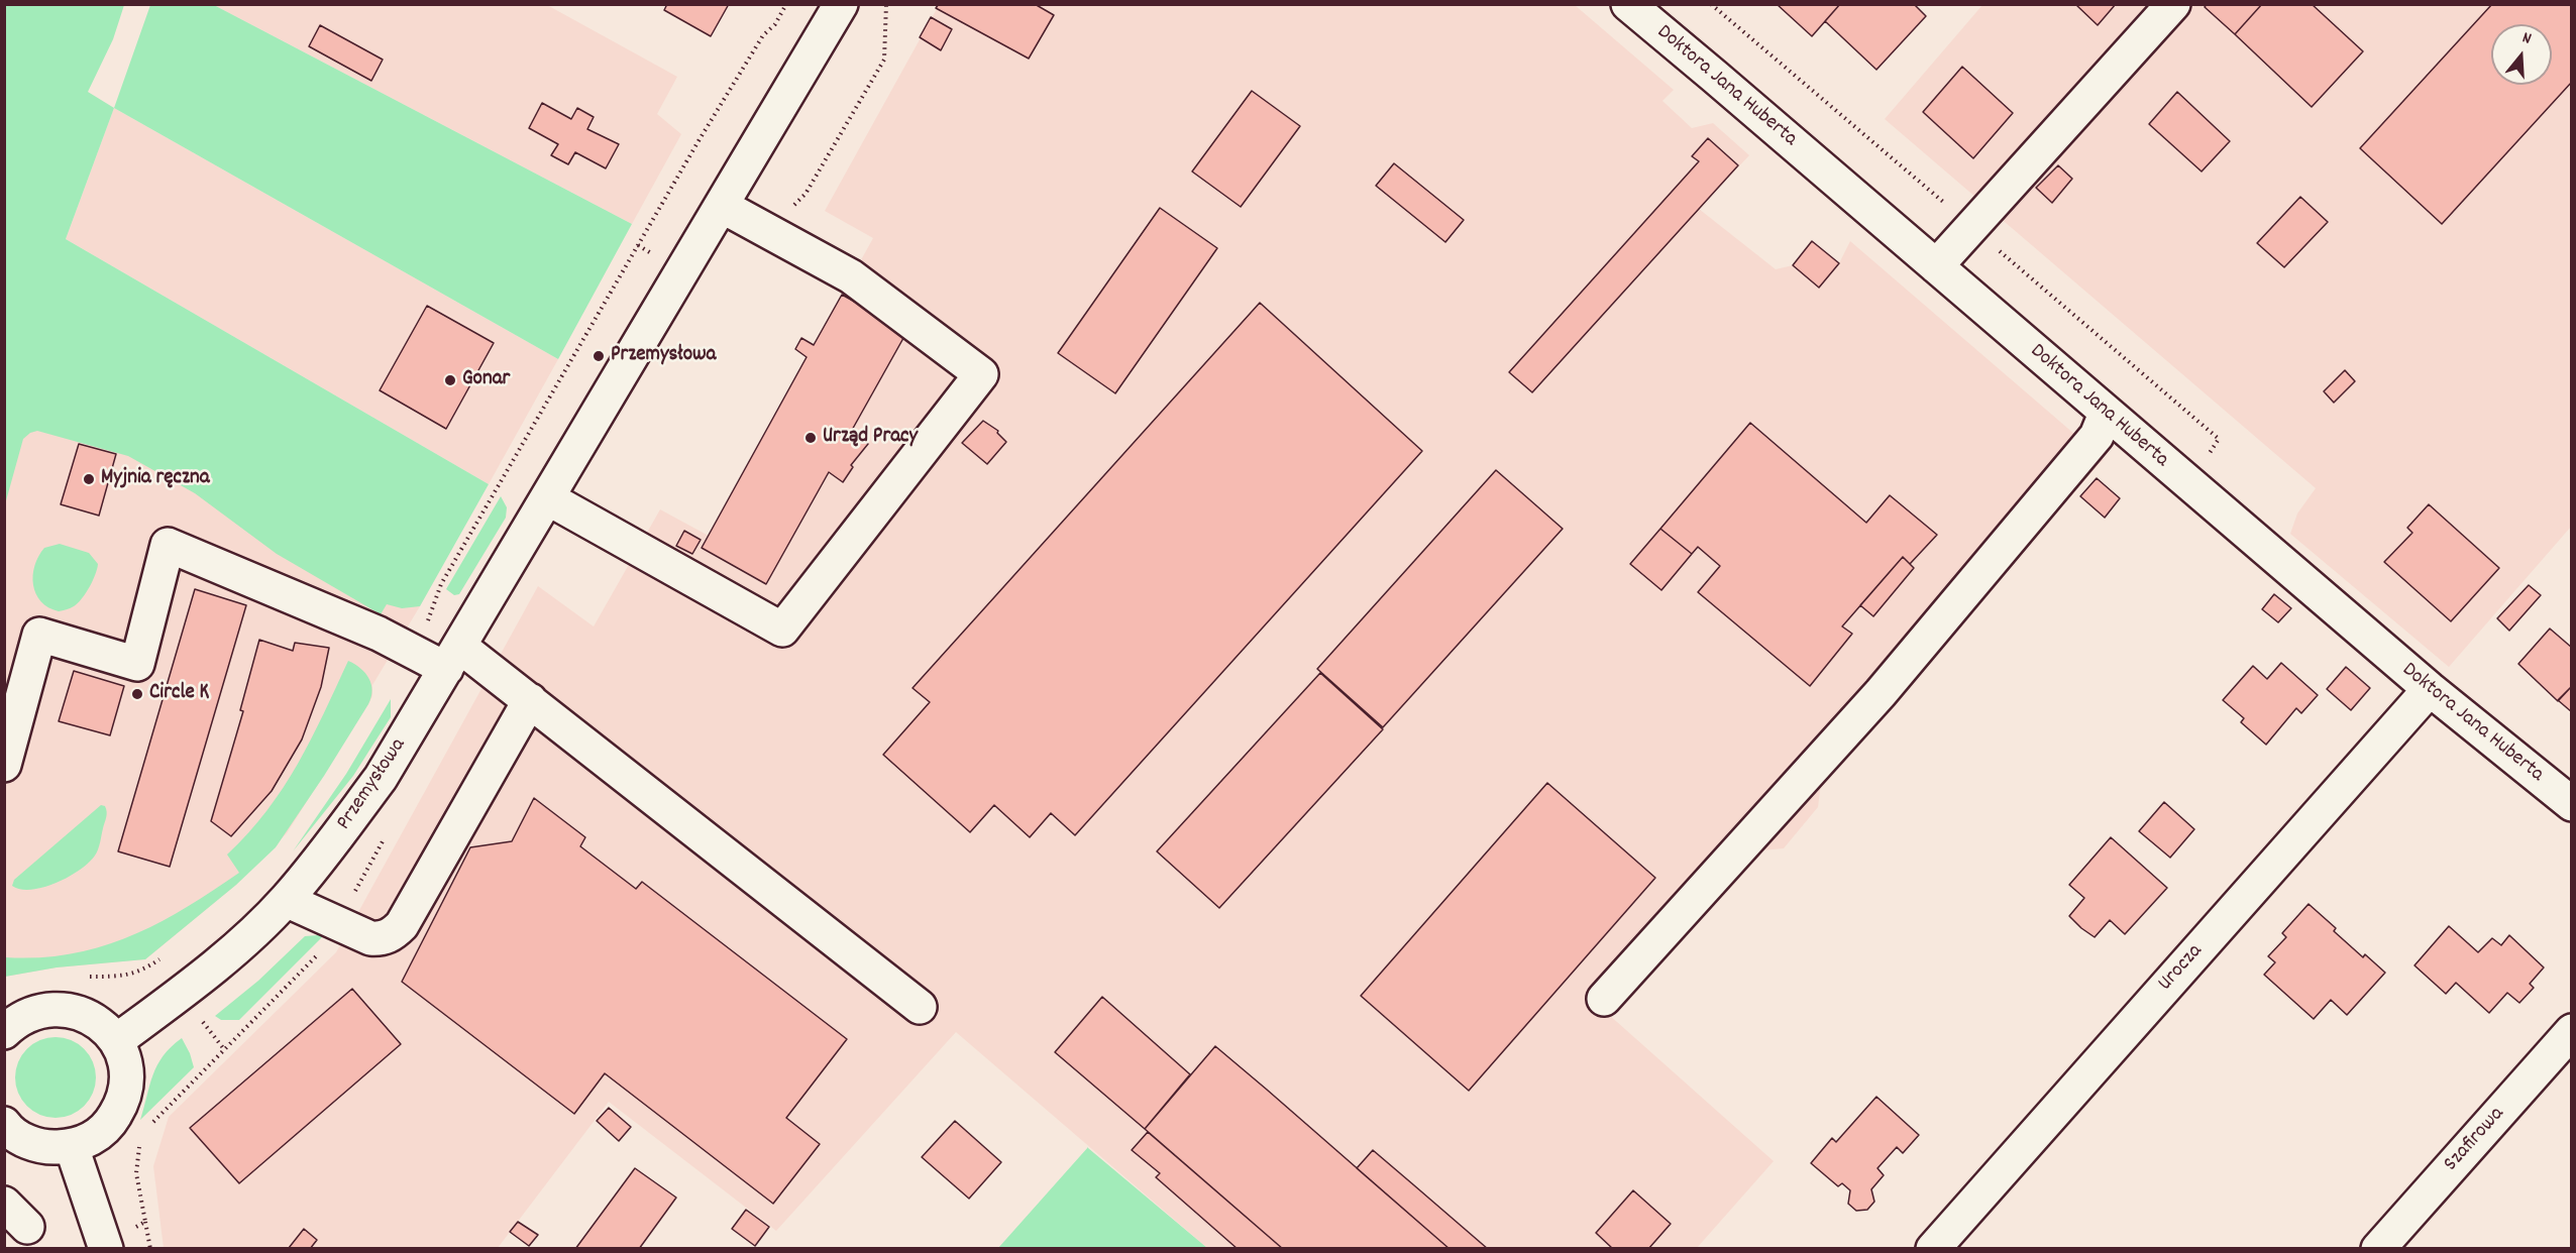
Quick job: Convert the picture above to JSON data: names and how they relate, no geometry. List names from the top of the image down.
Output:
{
  "streets": {
    "street": [
      "Doktora Jana Huberta",
      "Przemysłowa",
      "Urocza",
      "Szafirowa"
    ]
  },
  "crossings": [
    ["Doktora Jana Huberta", "Urocza"]
  ],
  "places": [
    "Przemysłowa",
    "Gonar",
    "Urząd Pracy",
    "Myjnia ręczna",
    "Circle K"
  ],
  "north": "top"
}
